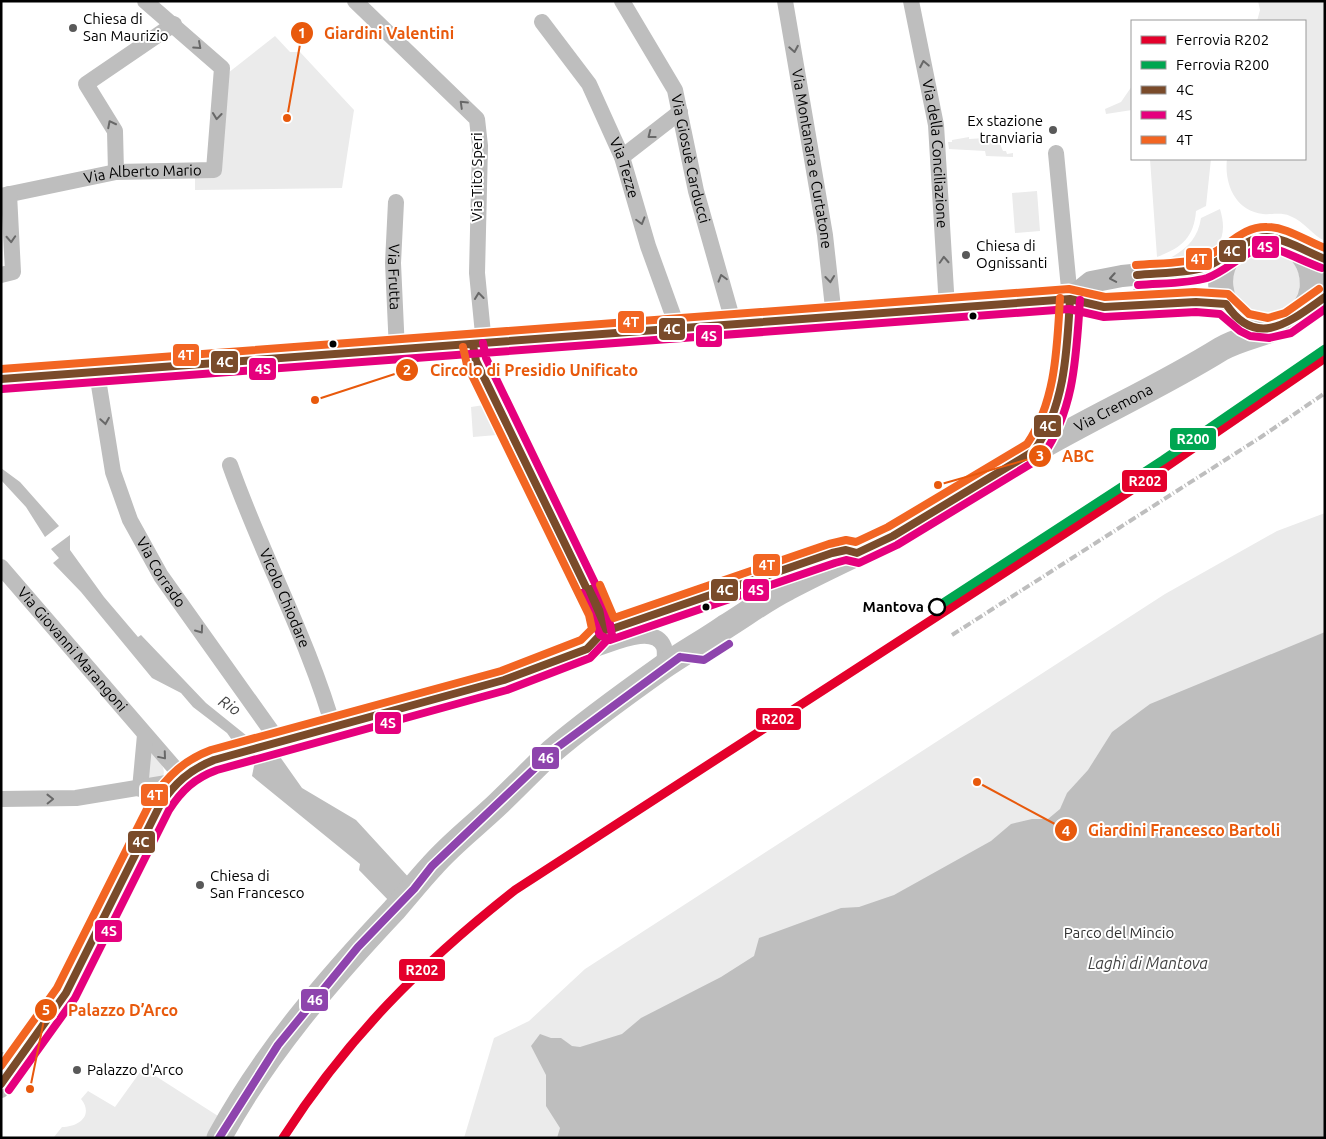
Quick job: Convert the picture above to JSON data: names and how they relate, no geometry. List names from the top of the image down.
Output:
{
  "streets": {
    "main road": ["Via Cremona"],
    "street": [
      "Via della Conciliazione",
      "Via Giosuè Carducci",
      "Via Montanara e Curtatone",
      "Via Tezze",
      "Via Alberto Mario",
      "Via Tito Speri",
      "Via Frutta",
      "Via Corrado",
      "Vicolo Chiodare",
      "Via Giovanni Marangoni"
    ]
  },
  "one_way": [
    "Via Giosuè Carducci",
    "Via Montanara e Curtatone",
    "Via Tezze",
    "Via Tito Speri",
    "Via Corrado"
  ],
  "water": ["Rio", "Laghi di Mantova"],
  "parks": ["Parco del Mincio"],
  "places": [
    "Chiesa di San Maurizio",
    "Giardini Valentini",
    "Ex stazione tranviaria",
    "Chiesa di Ognissanti",
    "Circolo di Presidio Unificato",
    "ABC",
    "Mantova",
    "Giardini Francesco Bartoli",
    "Chiesa di San Francesco",
    "Palazzo d'Arco",
    "Palazzo D’Arco"
  ],
  "lines": [
    "transit line 4T",
    "transit line 4C",
    "transit line 4S",
    "rail line R200",
    "rail line R202",
    "transit line 46"
  ],
  "legend": [
    "Ferrovia R202",
    "Ferrovia R200",
    "4C",
    "4S",
    "4T"
  ]
}
